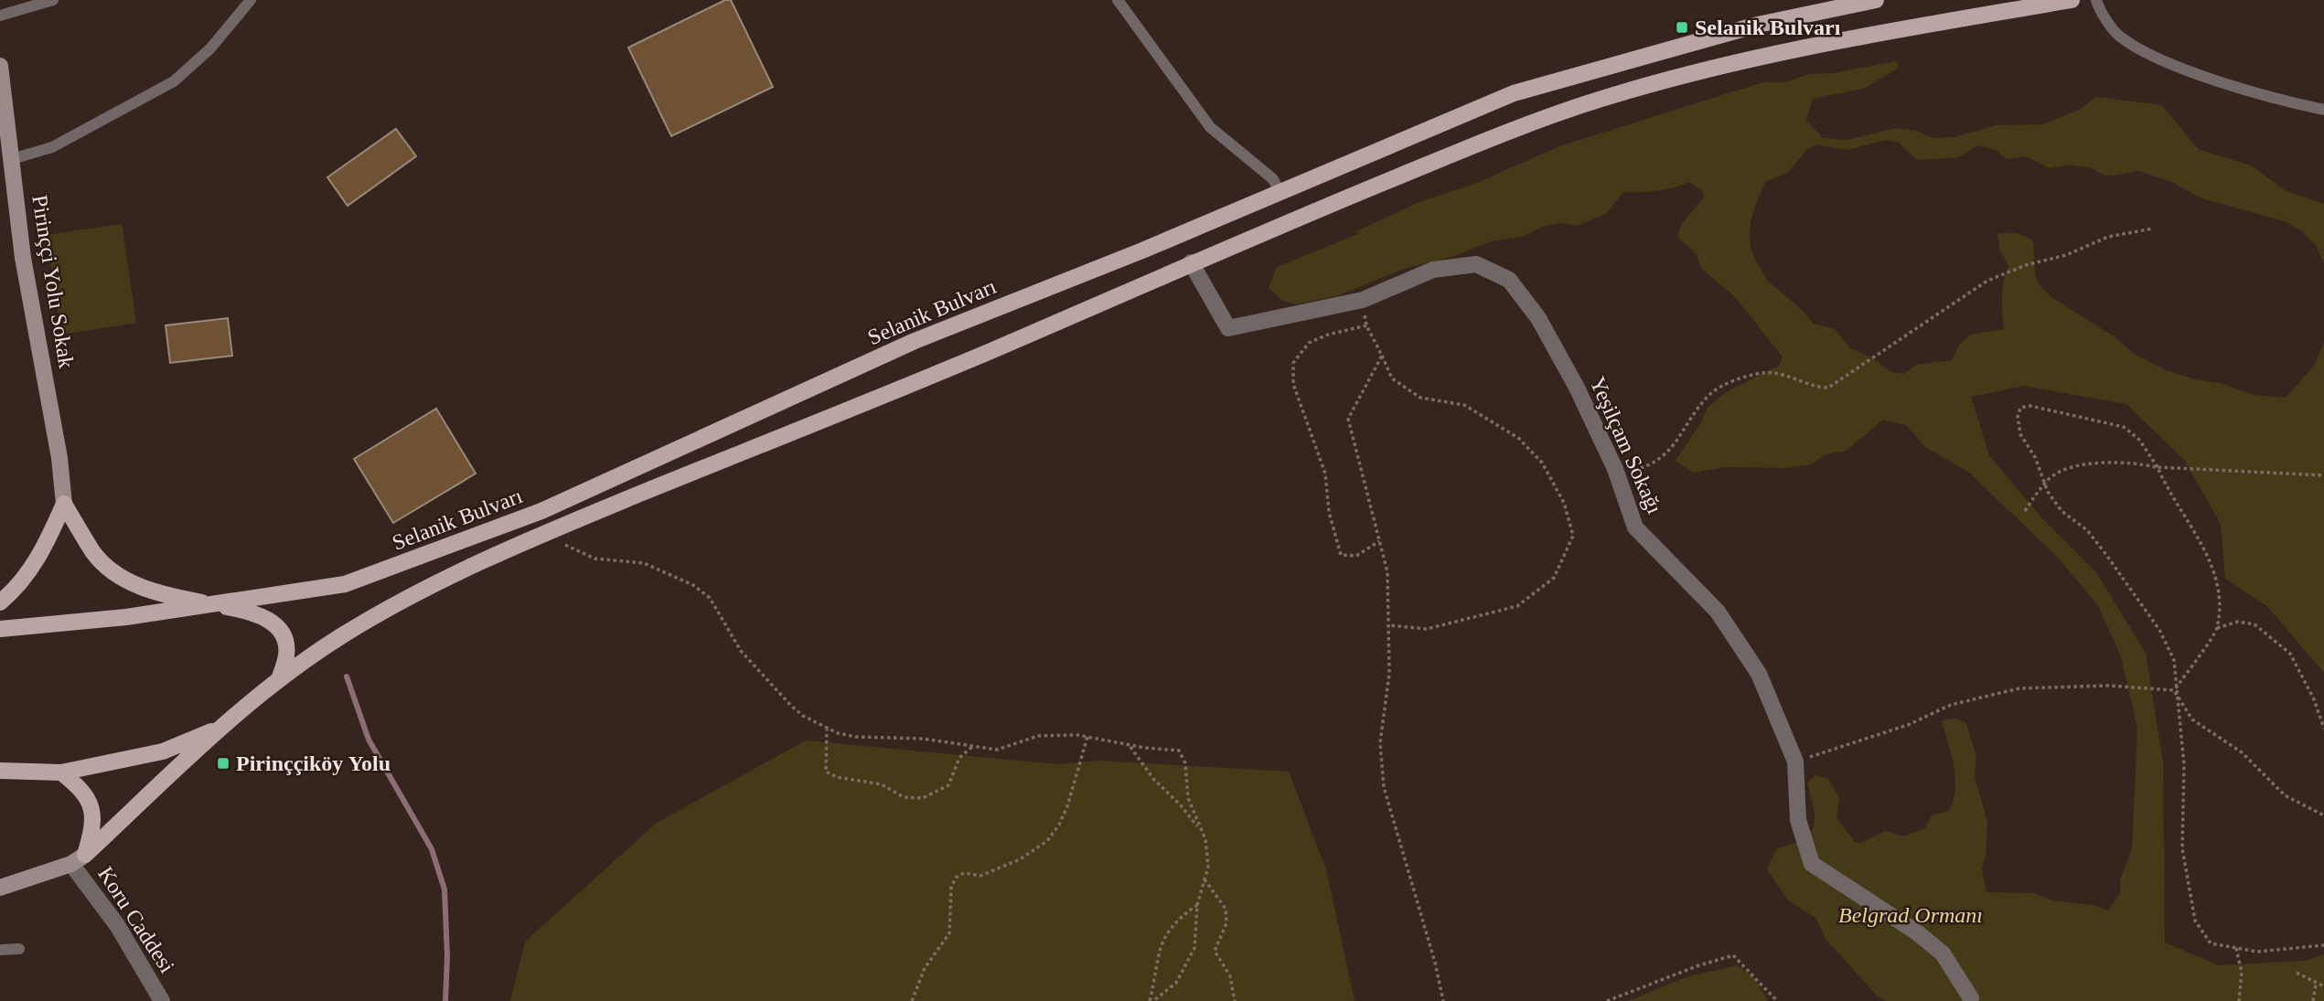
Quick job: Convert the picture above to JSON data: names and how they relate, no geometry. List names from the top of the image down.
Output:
{
  "streets": {
    "main road": ["Pirinççi Yolu Sokak", "Selanik Bulvarı"],
    "street": ["Yeşilçam Sokağı", "Koru Caddesi"]
  },
  "crossings": [
    ["Selanik Bulvarı", "Yeşilçam Sokağı"],
    ["Selanik Bulvarı", "Koru Caddesi"]
  ],
  "parks": ["Belgrad Ormanı"],
  "places": {
    "transit": ["Selanik Bulvarı", "Pirinççiköy Yolu"]
  }
}
